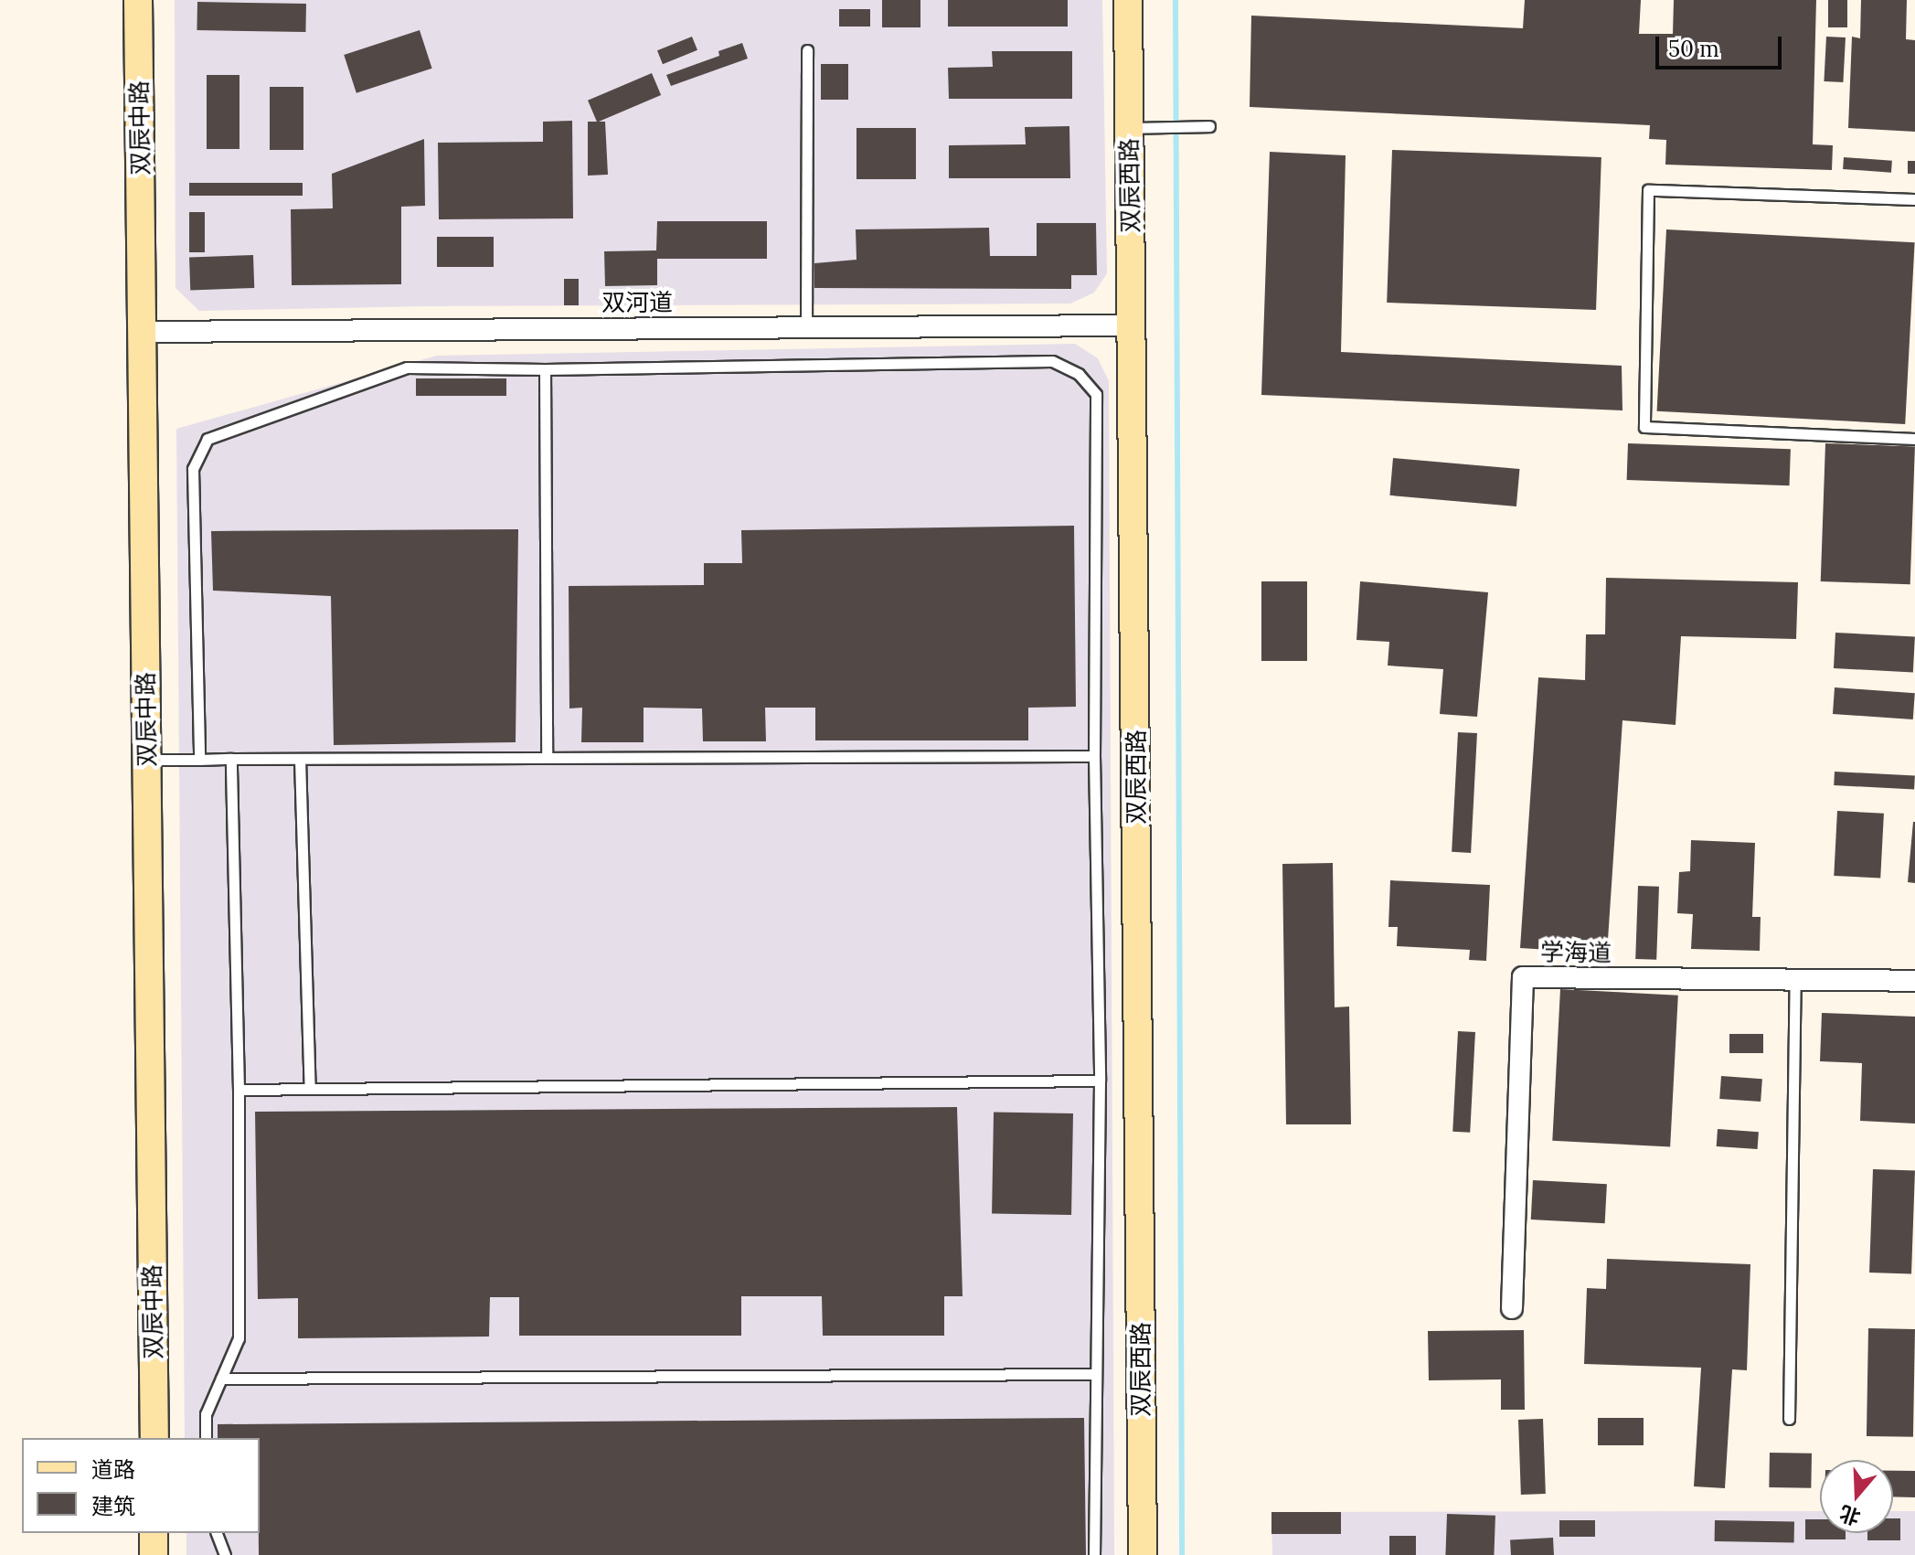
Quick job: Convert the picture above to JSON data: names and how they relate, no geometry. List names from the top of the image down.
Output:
{
  "streets": {
    "main road": ["双辰中路", "双辰西路"],
    "street": ["双河道", "学海道"]
  },
  "crossings": [
    ["双辰中路", "双河道"],
    ["双辰西路", "双河道"]
  ],
  "legend": ["道路", "建筑"],
  "scale_bar": "50 m",
  "north": "bottom"
}
